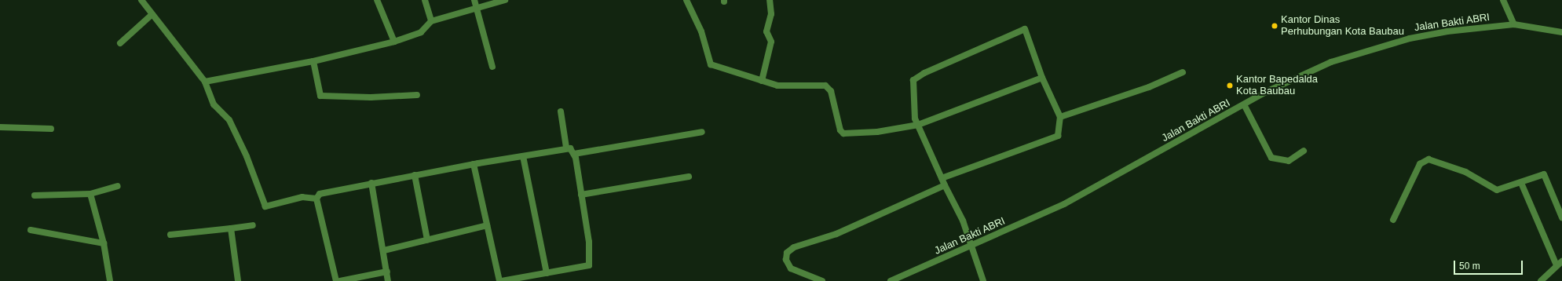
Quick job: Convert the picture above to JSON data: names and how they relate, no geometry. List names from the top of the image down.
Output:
{
  "streets": {
    "street": ["Jalan Bakti ABRI"]
  },
  "places": ["Kantor Dinas Perhubungan Kota Baubau", "Kantor Bapedalda Kota Baubau"],
  "scale_bar": "50 m"
}
